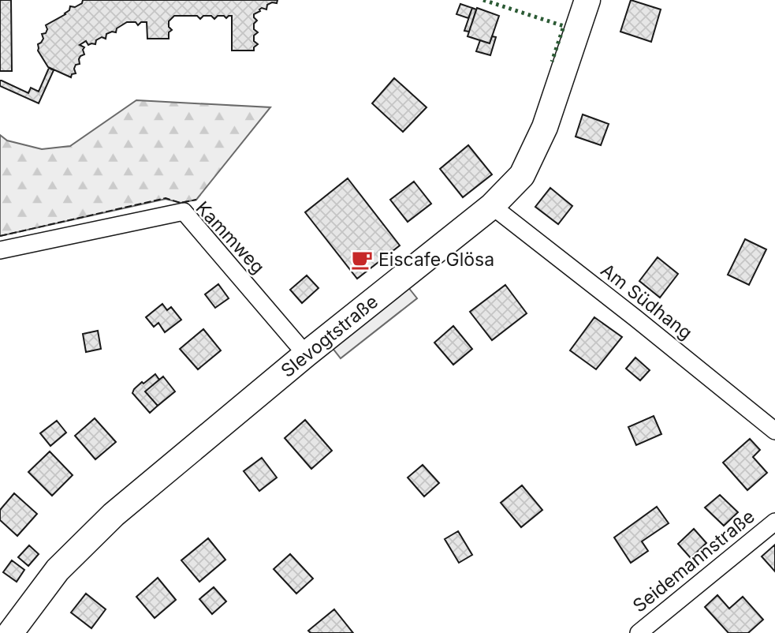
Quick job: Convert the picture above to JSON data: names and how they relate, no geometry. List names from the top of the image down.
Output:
{
  "streets": {
    "street": [
      "Kammweg",
      "Am Südhang",
      "Slevogtstraße",
      "Seidemannstraße"
    ]
  },
  "crossings": [
    ["Kammweg", "Slevogtstraße"],
    ["Am Südhang", "Slevogtstraße"]
  ],
  "places": {
    "cafe": ["Eiscafe Glösa"]
  }
}
